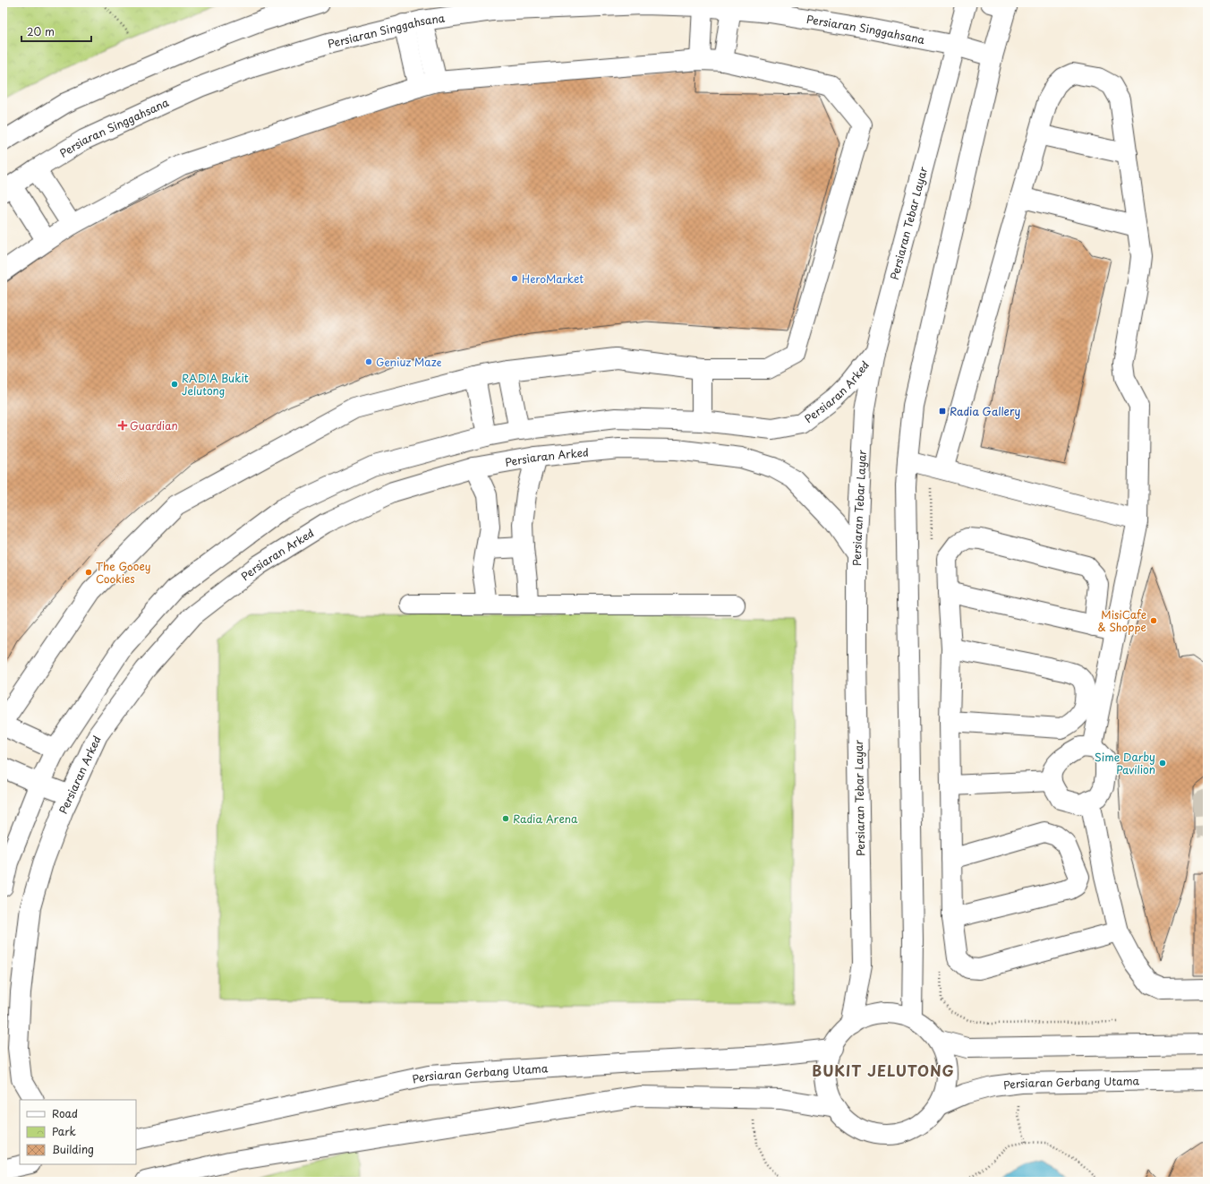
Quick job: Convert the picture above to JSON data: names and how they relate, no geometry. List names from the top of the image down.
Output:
{
  "streets": {
    "main road": [
      "Persiaran Singgahsana",
      "Persiaran Tebar Layar",
      "Persiaran Arked",
      "Persiaran Gerbang Utama"
    ]
  },
  "crossings": [
    ["Persiaran Singgahsana", "Persiaran Tebar Layar"],
    ["Persiaran Tebar Layar", "Persiaran Arked"],
    ["Persiaran Tebar Layar", "Persiaran Gerbang Utama"]
  ],
  "districts": ["BUKIT JELUTONG"],
  "places": {
    "other": [
      "HeroMarket",
      "Geniuz Maze",
      "RADIA Bukit Jelutong",
      "The Gooey Cookies",
      "MisiCafe & Shoppe",
      "Sime Darby Pavilion",
      "Radia Arena"
    ],
    "transit": ["Radia Gallery"],
    "health": ["Guardian"]
  },
  "legend": ["Road", "Park", "Building"],
  "scale_bar": "20 m"
}
